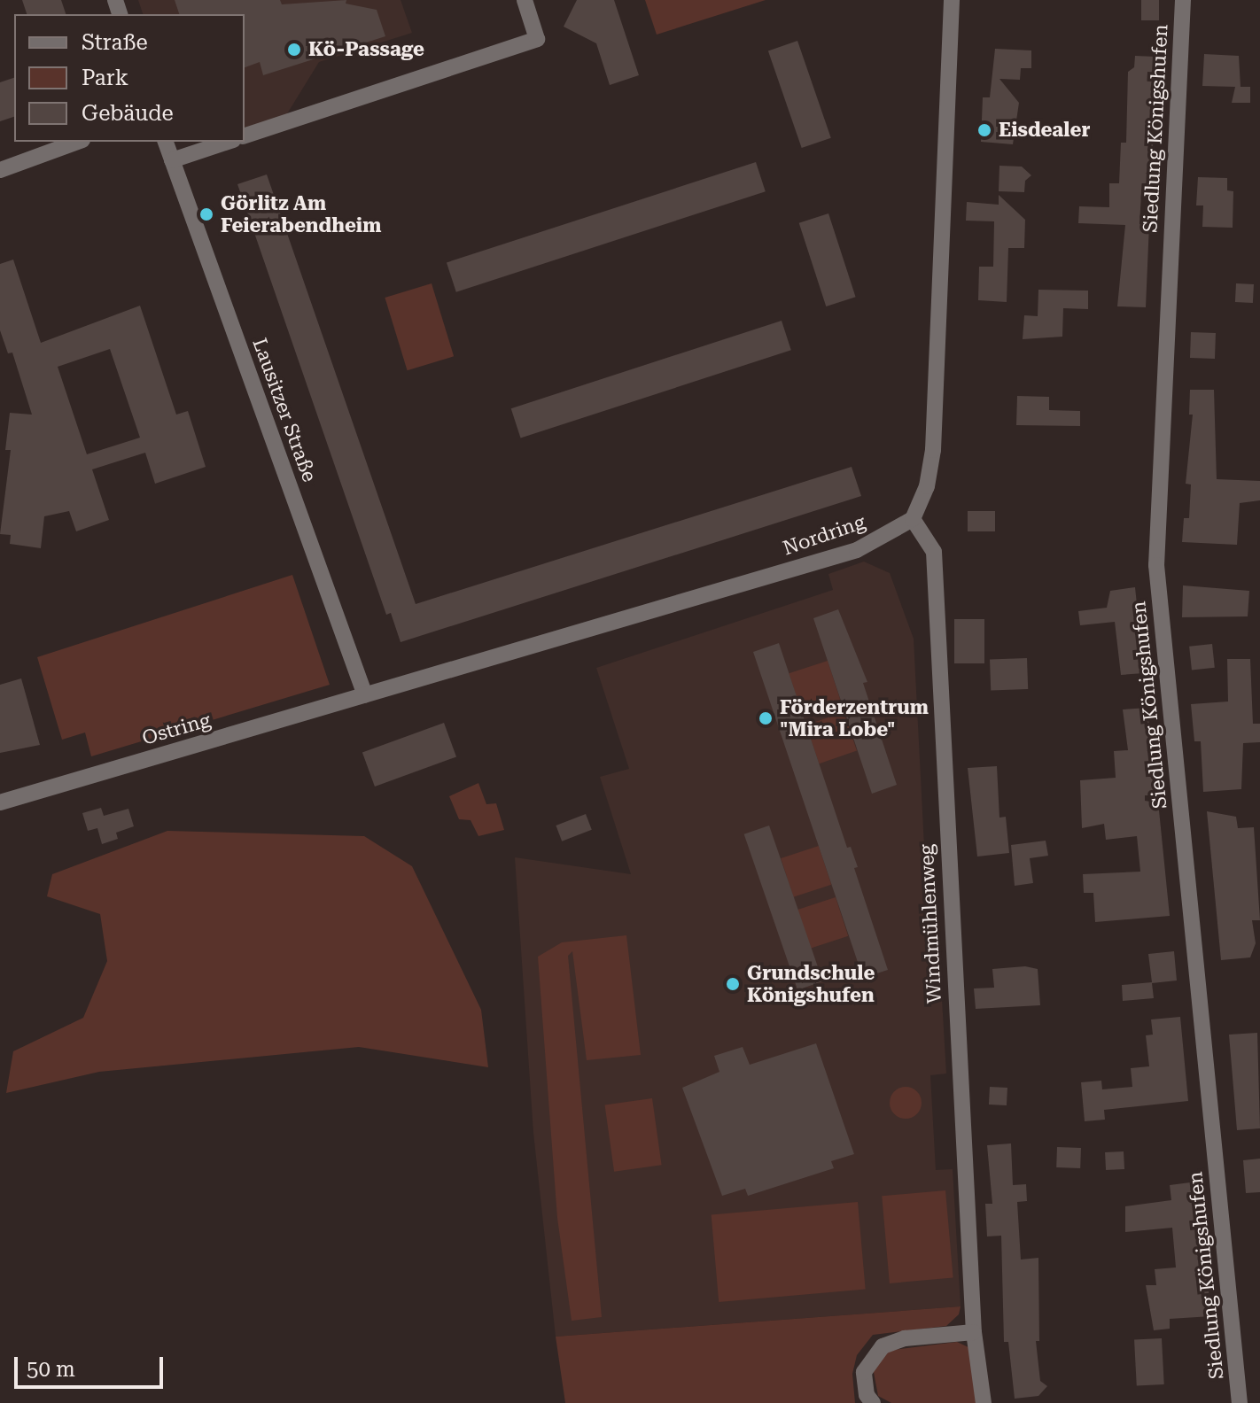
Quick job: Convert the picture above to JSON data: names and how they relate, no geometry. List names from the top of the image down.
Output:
{
  "streets": {
    "street": [
      "Siedlung Königshufen",
      "Lausitzer Straße",
      "Nordring",
      "Ostring",
      "Windmühlenweg"
    ]
  },
  "crossings": [
    ["Lausitzer Straße", "Nordring"],
    ["Lausitzer Straße", "Ostring"],
    ["Nordring", "Ostring"],
    ["Nordring", "Windmühlenweg"]
  ],
  "places": [
    "Kö-Passage",
    "Eisdealer",
    "Görlitz Am Feierabendheim",
    "Förderzentrum \"Mira Lobe\"",
    "Grundschule Königshufen"
  ],
  "legend": ["Straße", "Park", "Gebäude"],
  "scale_bar": "50 m"
}
